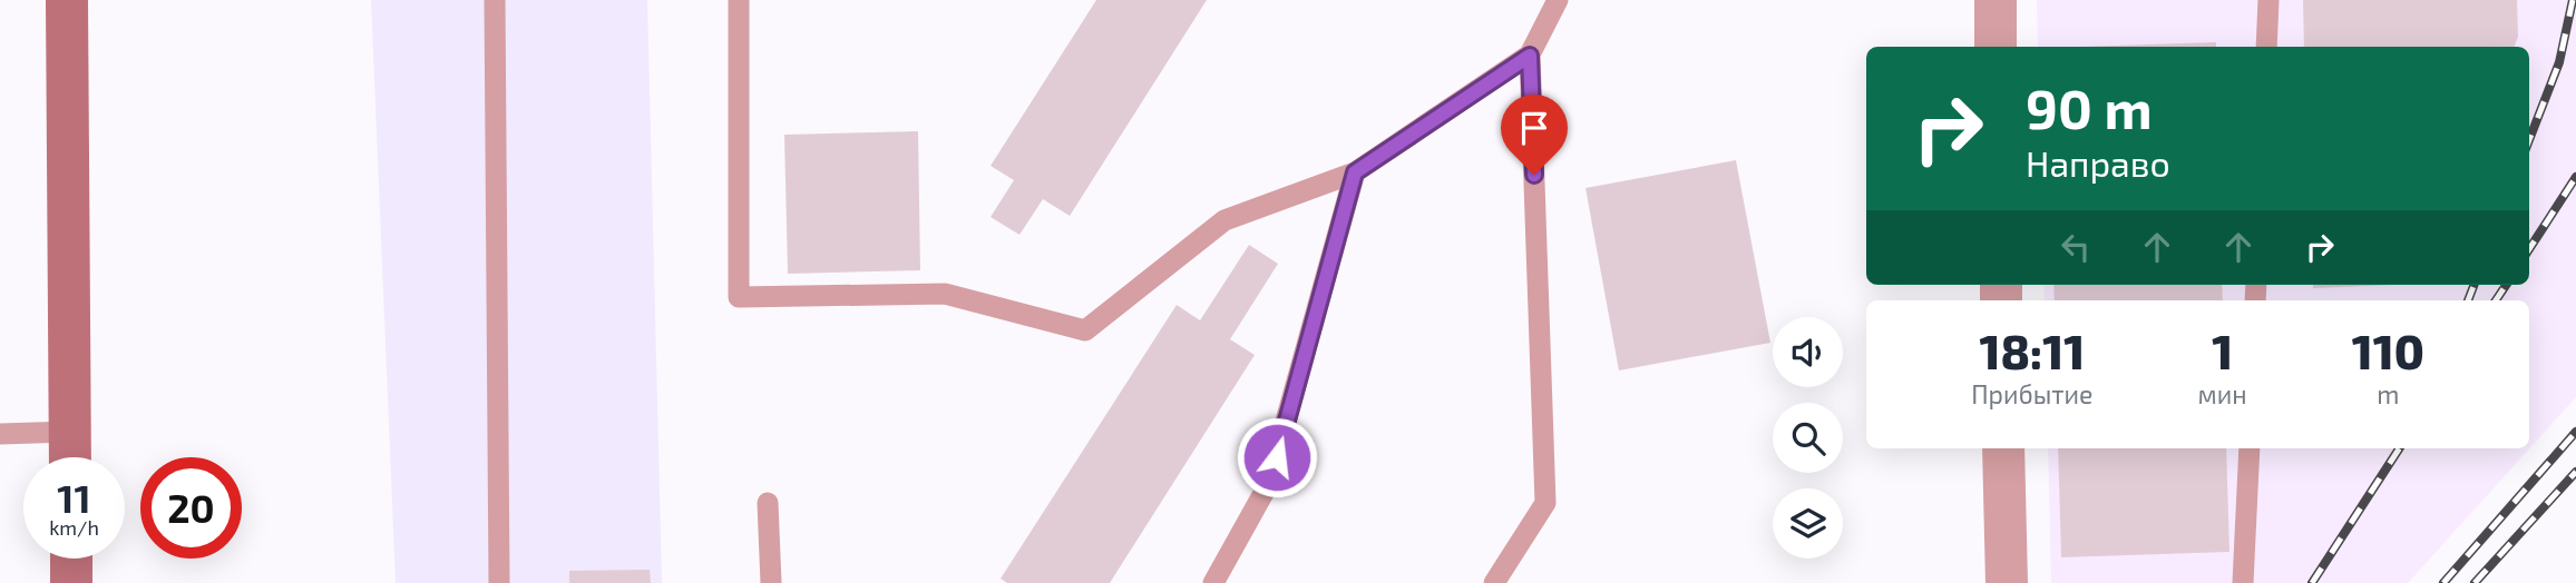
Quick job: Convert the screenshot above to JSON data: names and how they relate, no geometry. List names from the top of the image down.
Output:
{
  "page": {
    "turn": ["90 m", "Направо"],
    "eta": [
      "18:11",
      "Прибытие",
      "1",
      "мин",
      "110",
      "m"
    ],
    "speed": "11 km/h",
    "limit": "20"
  }
}
